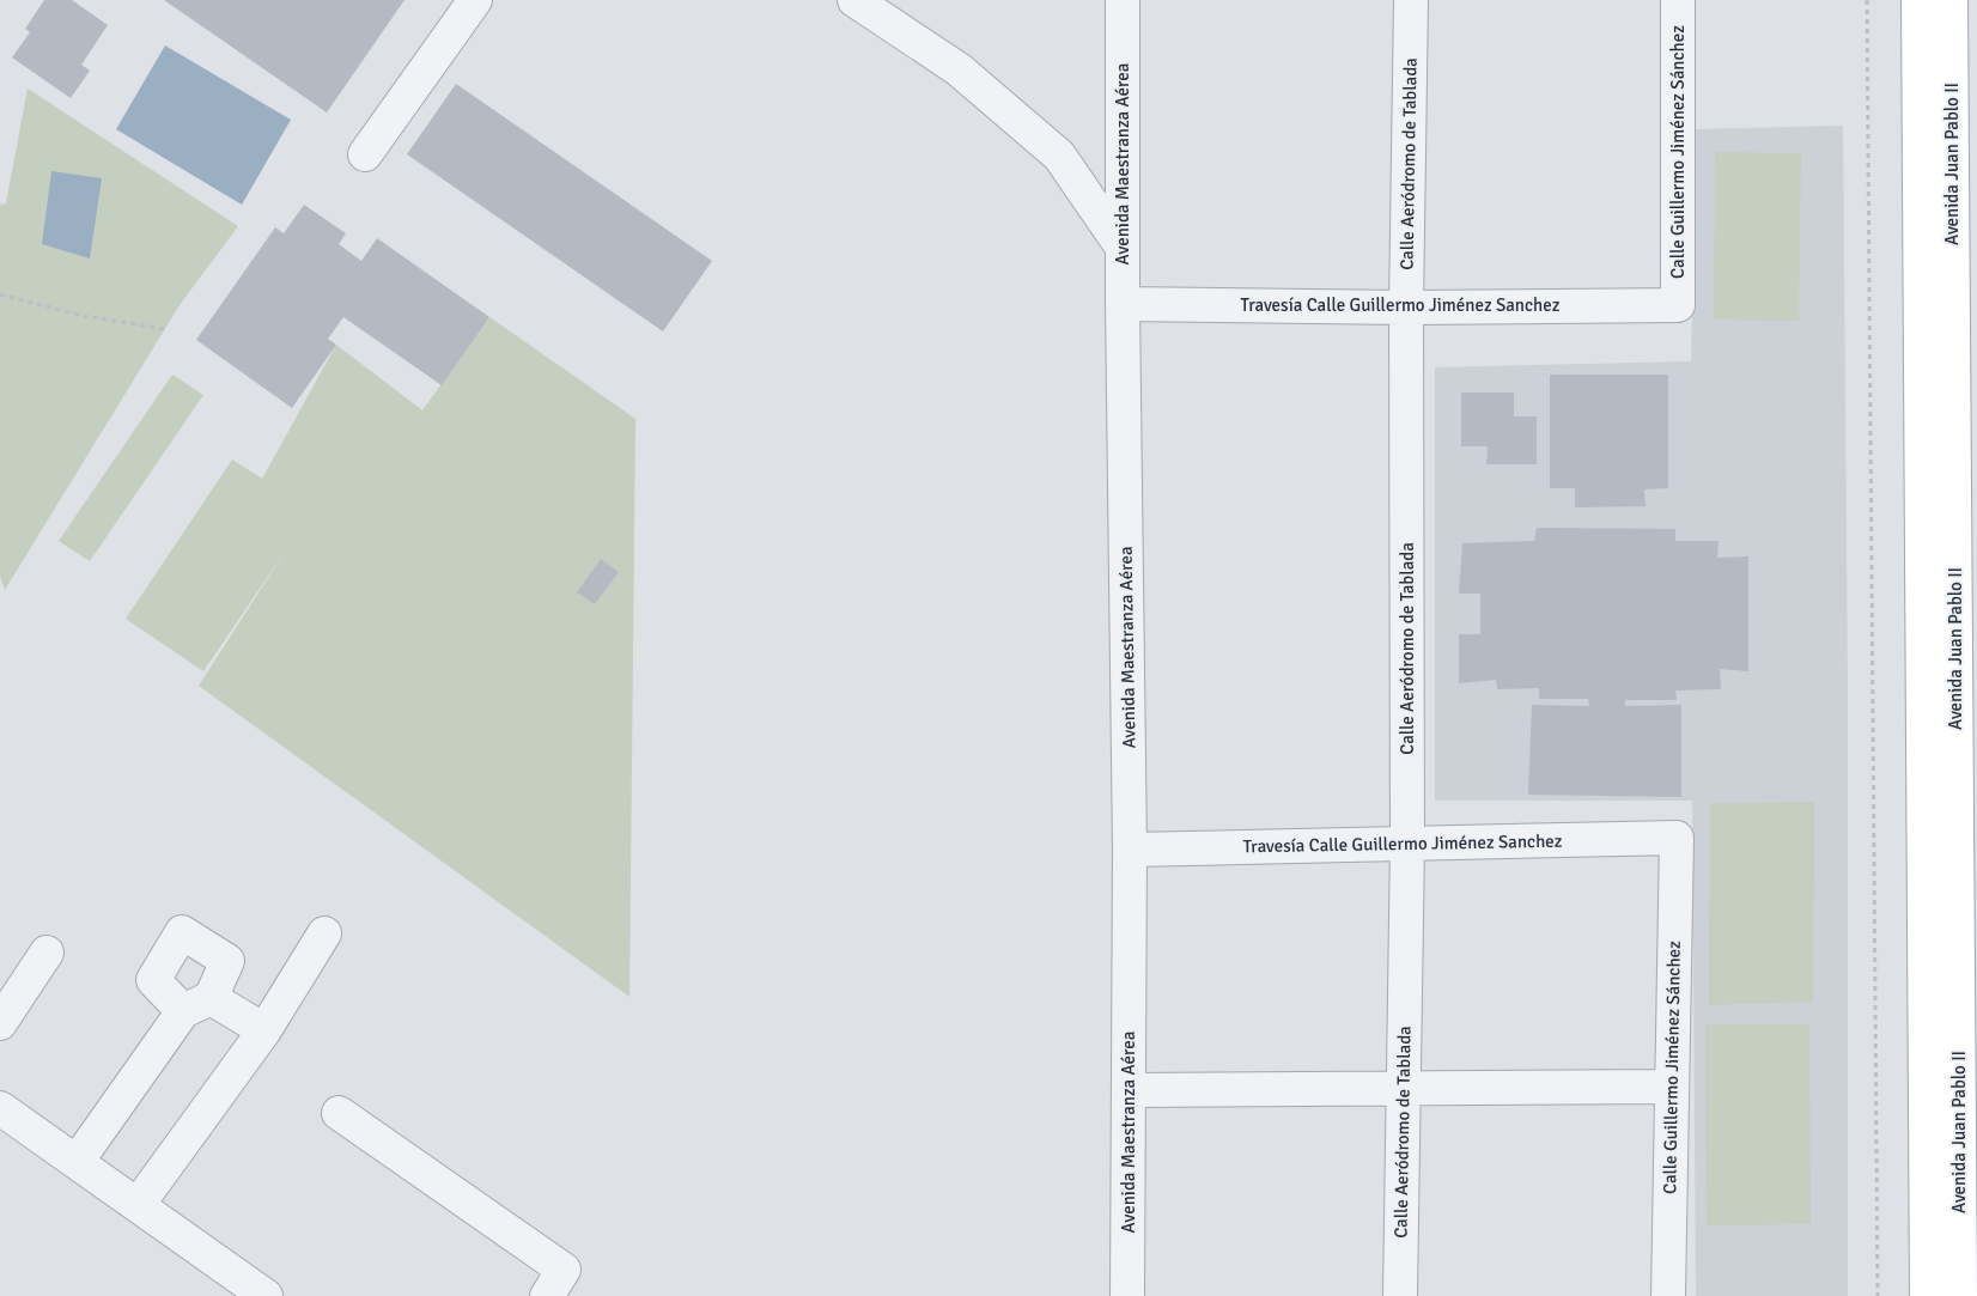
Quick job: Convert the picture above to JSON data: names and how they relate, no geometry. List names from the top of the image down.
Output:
{
  "streets": {
    "main road": ["Avenida Juan Pablo II"],
    "street": [
      "Calle Guillermo Jiménez Sánchez",
      "Avenida Maestranza Aérea",
      "Calle Aeródromo de Tablada",
      "Travesía Calle Guillermo Jiménez Sanchez"
    ]
  },
  "crossings": [
    ["Calle Guillermo Jiménez Sánchez", "Travesía Calle Guillermo Jiménez Sanchez"],
    ["Avenida Maestranza Aérea", "Travesía Calle Guillermo Jiménez Sanchez"],
    ["Calle Aeródromo de Tablada", "Travesía Calle Guillermo Jiménez Sanchez"]
  ]
}
